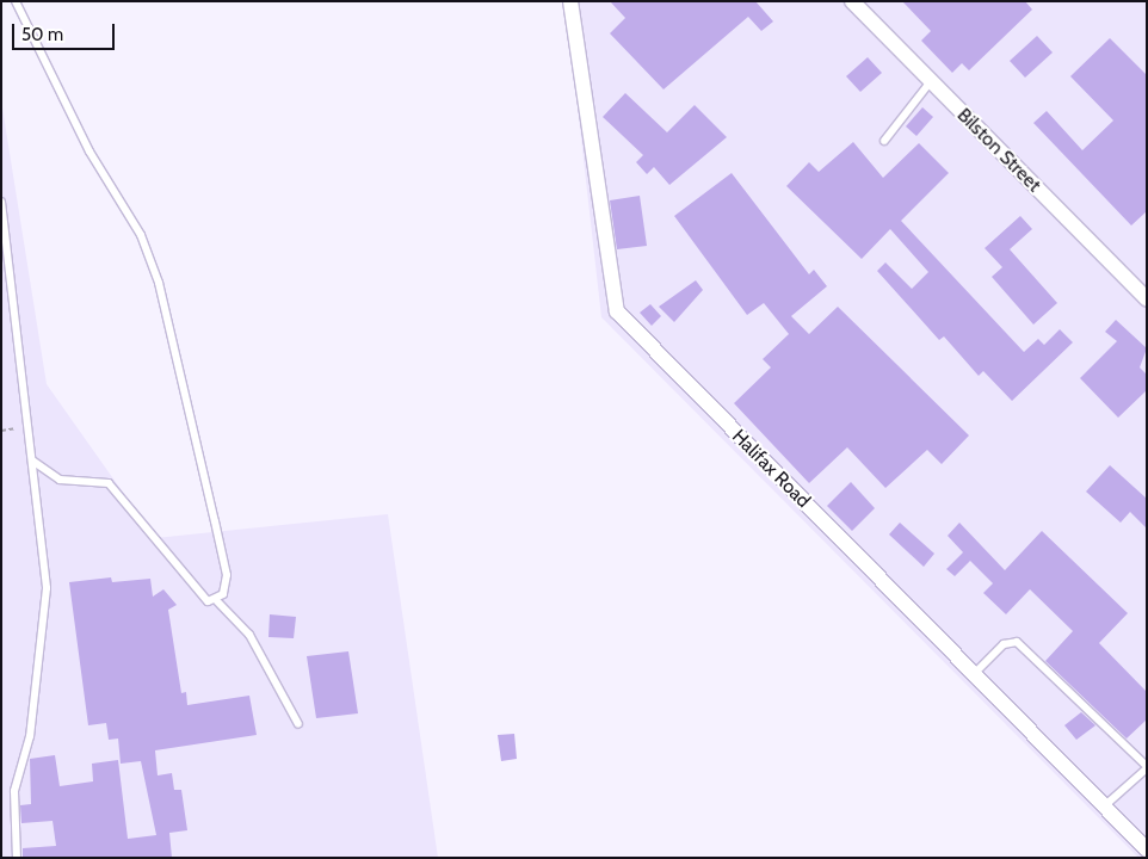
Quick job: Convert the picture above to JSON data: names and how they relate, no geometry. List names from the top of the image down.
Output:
{
  "streets": {
    "street": ["Bilston Street", "Halifax Road"]
  },
  "scale_bar": "50 m"
}
